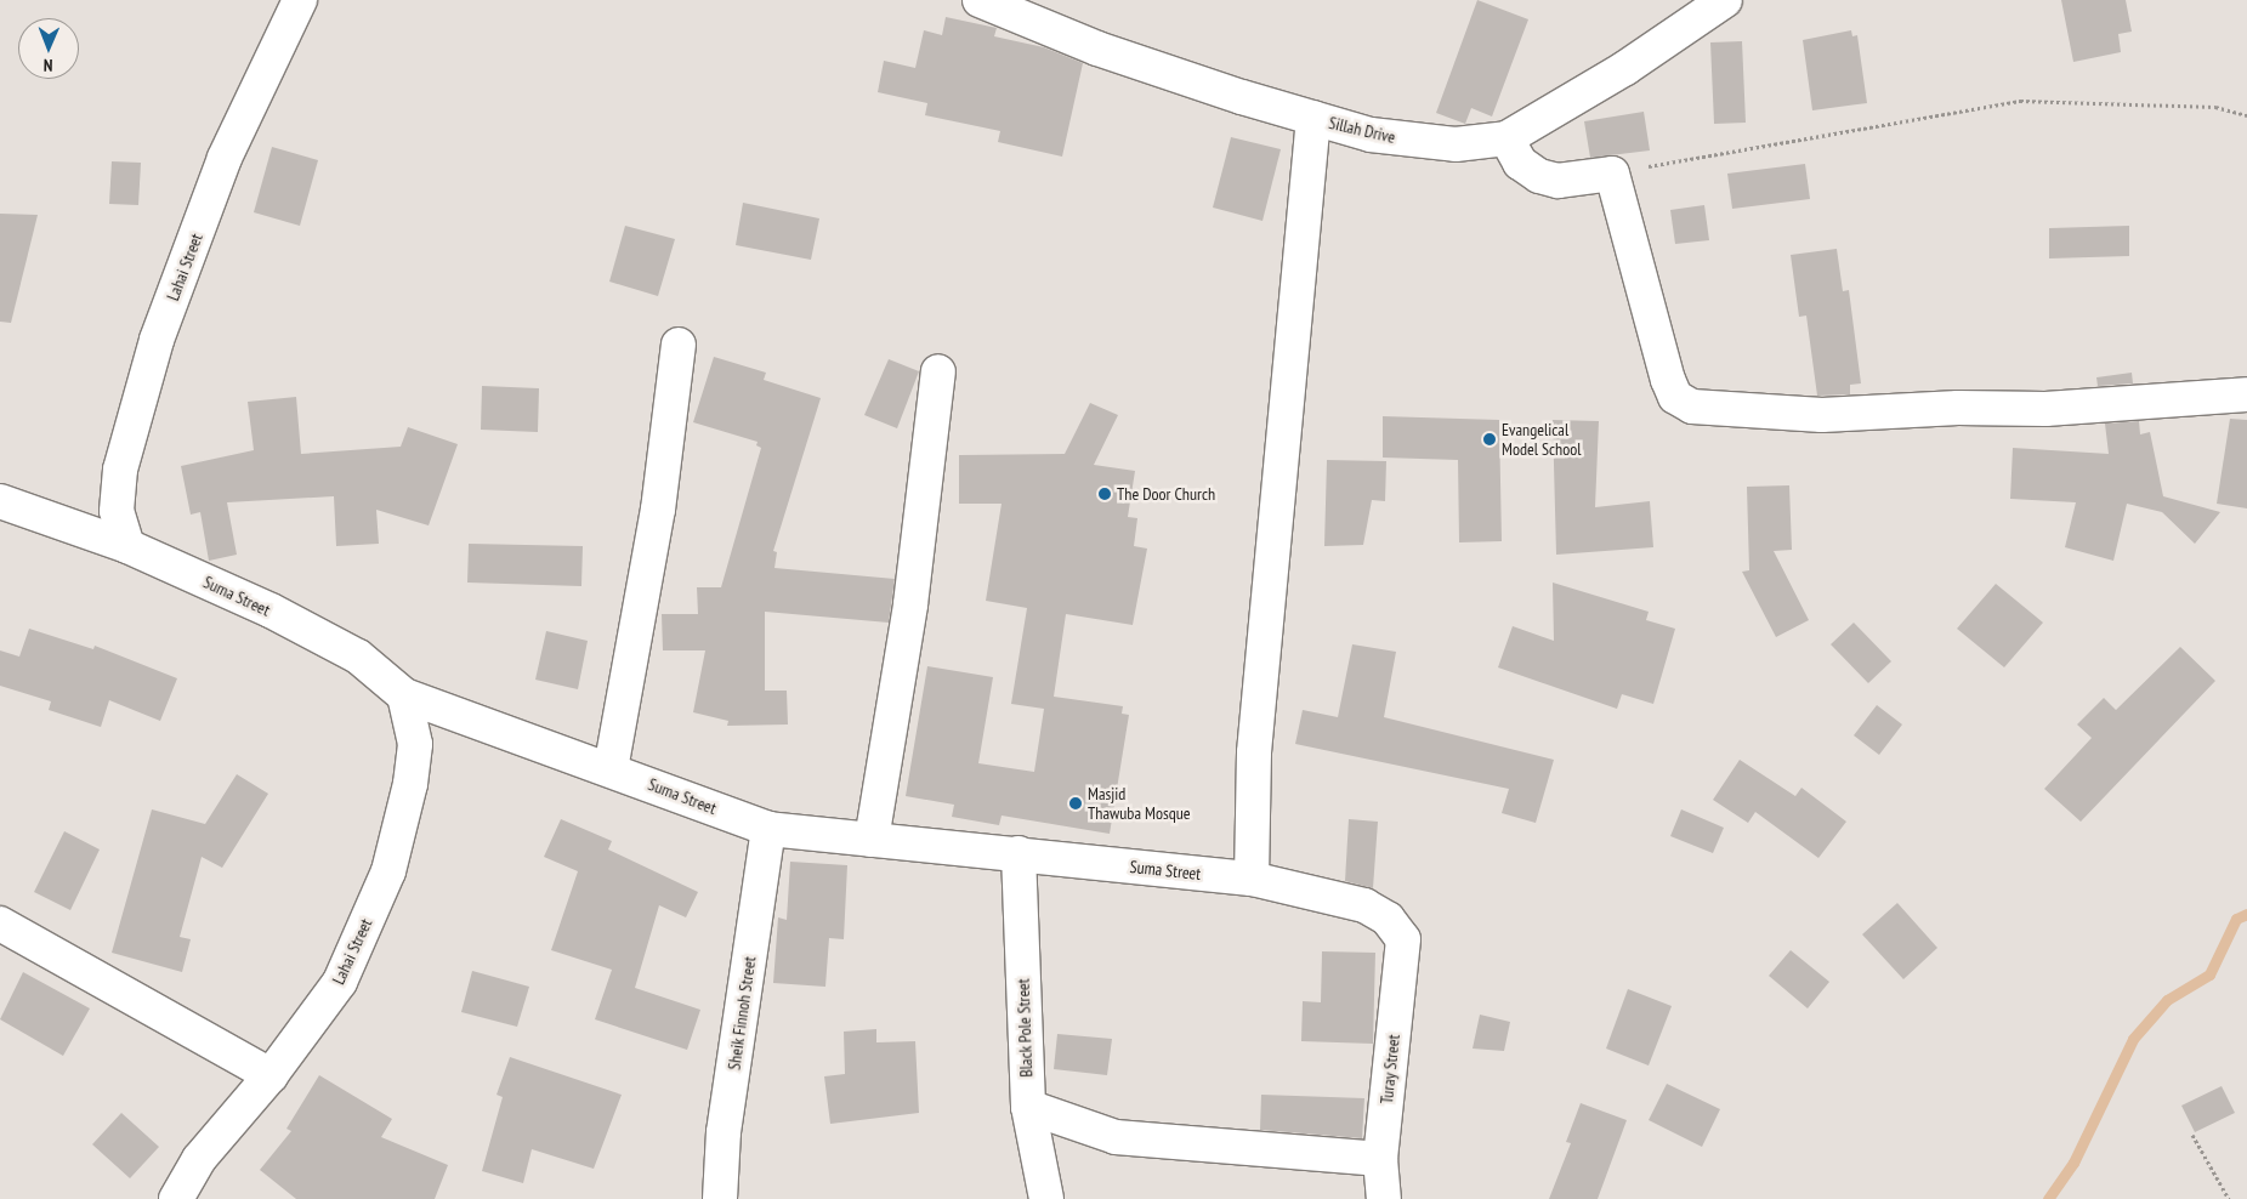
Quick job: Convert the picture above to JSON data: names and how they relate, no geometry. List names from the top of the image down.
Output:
{
  "streets": {
    "street": [
      "Sillah Drive",
      "Lahai Street",
      "Suma Street",
      "Sheik Finnoh Street",
      "Black Pole Street",
      "Turay Street"
    ]
  },
  "crossings": [
    ["Lahai Street", "Suma Street"],
    ["Suma Street", "Sheik Finnoh Street"],
    ["Suma Street", "Black Pole Street"],
    ["Suma Street", "Turay Street"]
  ],
  "places": ["Evangelical Model School", "The Door Church", "Masjid Thawuba Mosque"],
  "north": "bottom"
}
